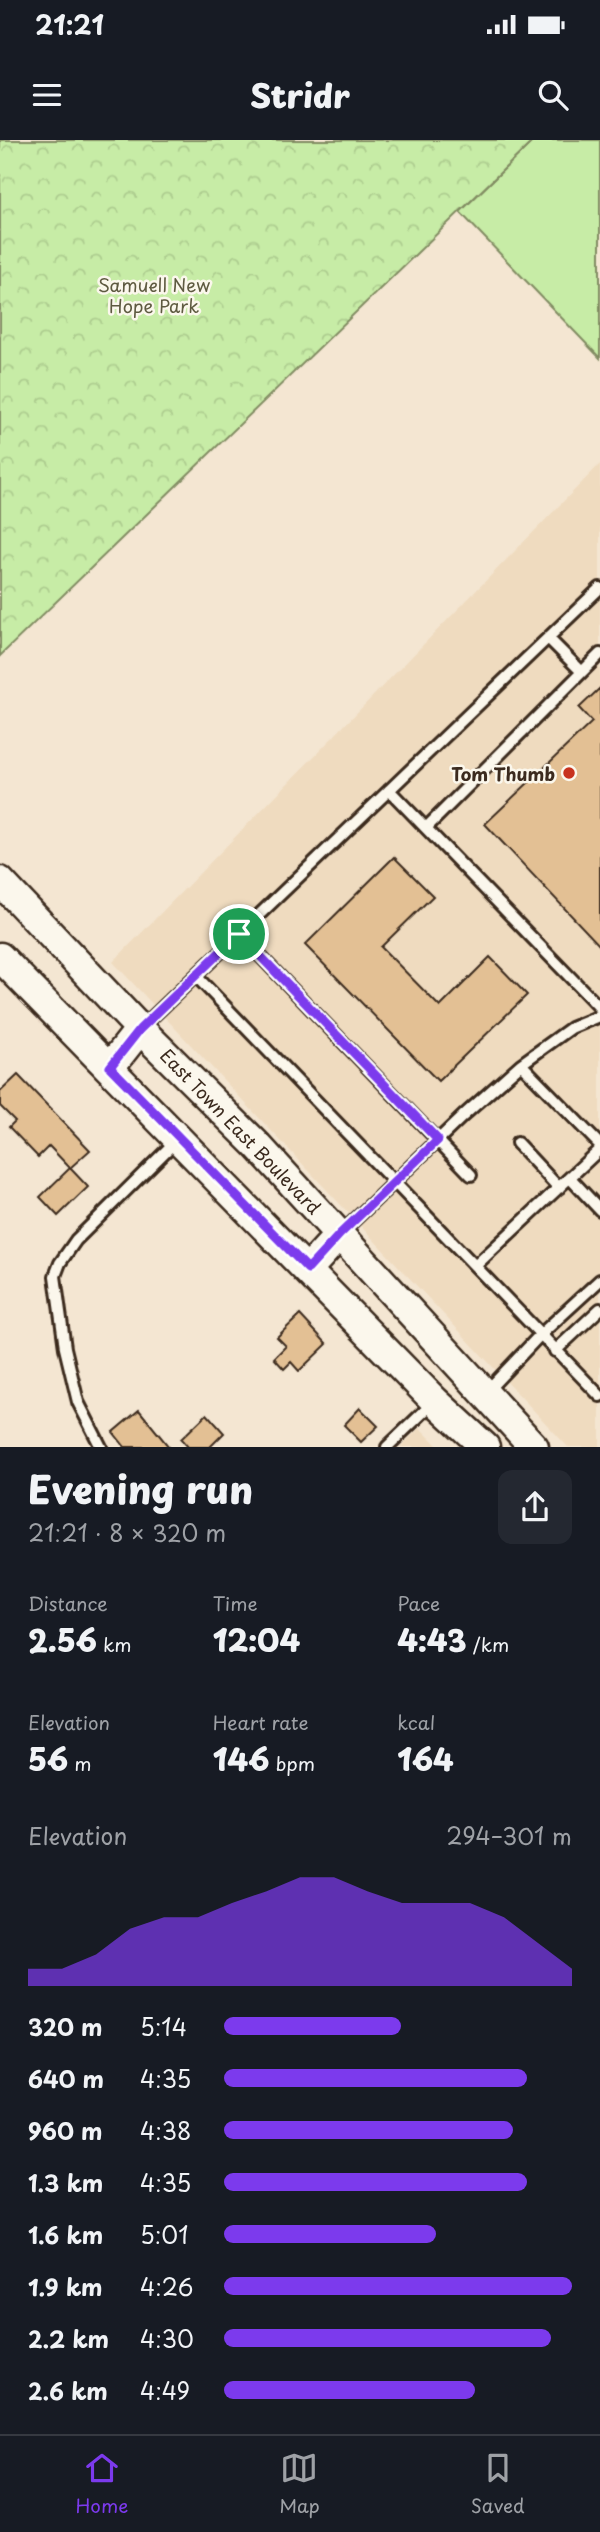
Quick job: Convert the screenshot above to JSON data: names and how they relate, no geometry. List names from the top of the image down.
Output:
{
  "streets": {
    "street": ["East Town East Boulevard"]
  },
  "parks": ["Samuell New Hope Park"],
  "places": ["Tom Thumb"],
  "page": {
    "status": "21:21",
    "header": "Stridr",
    "heading": ["Evening run", "21:21 · 8 × 320 m"],
    "stats": [
      ["Distance", "2.56 km"],
      ["Time", "12:04"],
      ["Pace", "4:43 /km"],
      ["Elevation", "56 m"],
      ["Heart rate", "146 bpm"],
      ["kcal", "164"]
    ],
    "chart": ["Elevation", "294–301 m"],
    "list": [
      {
        "name": "320 m",
        "note": "5:14"
      },
      {
        "name": "640 m",
        "note": "4:35"
      },
      {
        "name": "960 m",
        "note": "4:38"
      },
      {
        "name": "1.3 km",
        "note": "4:35"
      },
      {
        "name": "1.6 km",
        "note": "5:01"
      },
      {
        "name": "1.9 km",
        "note": "4:26"
      },
      {
        "name": "2.2 km",
        "note": "4:30"
      },
      {
        "name": "2.6 km",
        "note": "4:49"
      }
    ],
    "tabs": ["Home", "Map", "Saved"]
  }
}
